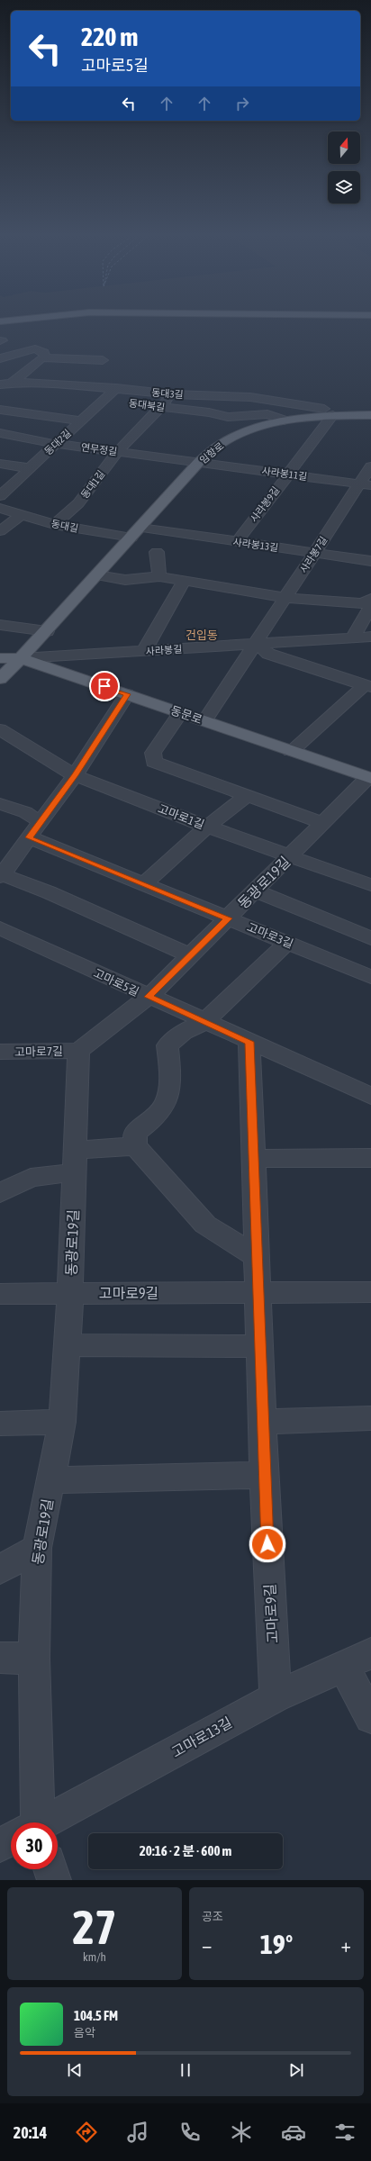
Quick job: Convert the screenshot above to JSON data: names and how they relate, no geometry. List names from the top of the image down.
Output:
{
  "streets": {
    "main road": ["임항로", "동문로"],
    "street": [
      "동대3길",
      "동대북길",
      "동대2길",
      "연무정길",
      "사라봉11길",
      "동대1길",
      "사라봉9길",
      "동대길",
      "사라봉13길",
      "사라봉7길",
      "사라봉길",
      "고마로1길",
      "동광로19길",
      "고마로3길",
      "고마로5길",
      "고마로7길",
      "고마로9길",
      "고마로13길"
    ]
  },
  "crossings": [
    ["동대3길", "동대북길"],
    ["동대3길", "동대2길"],
    ["동대3길", "임항로"],
    ["동대3길", "동대1길"],
    ["동대3길", "사라봉9길"],
    ["동대북길", "동대2길"],
    ["동대북길", "임항로"],
    ["동대북길", "동대1길"],
    ["동대2길", "연무정길"],
    ["연무정길", "임항로"],
    ["연무정길", "사라봉11길"],
    ["연무정길", "동대1길"],
    ["임항로", "사라봉11길"],
    ["임항로", "사라봉9길"],
    ["임항로", "동대길"],
    ["임항로", "사라봉13길"],
    ["임항로", "사라봉길"],
    ["임항로", "동문로"],
    ["사라봉11길", "사라봉9길"],
    ["사라봉11길", "사라봉7길"],
    ["동대1길", "동대길"],
    ["사라봉9길", "사라봉13길"],
    ["동대길", "사라봉13길"],
    ["사라봉13길", "사라봉7길"],
    ["사라봉7길", "사라봉길"],
    ["사라봉7길", "동문로"],
    ["사라봉길", "동문로"],
    ["동문로", "동광로19길"],
    ["고마로1길", "동광로19길"],
    ["동광로19길", "고마로3길"],
    ["동광로19길", "고마로5길"],
    ["동광로19길", "고마로7길"],
    ["동광로19길", "고마로9길"],
    ["고마로5길", "고마로9길"],
    ["고마로9길", "고마로13길"]
  ],
  "districts": ["건입동"],
  "north": "top",
  "page": {
    "turn": ["220 m", "고마로5길"],
    "limit": "30",
    "trip": "20:16 · 2 분 · 600 m",
    "tile": [
      ["27", "km/h"],
      "공조"
    ],
    "heat": ["−", "19°", "+"],
    "song": ["104.5 FM", "음악"],
    "tabs": "20:14"
  }
}
